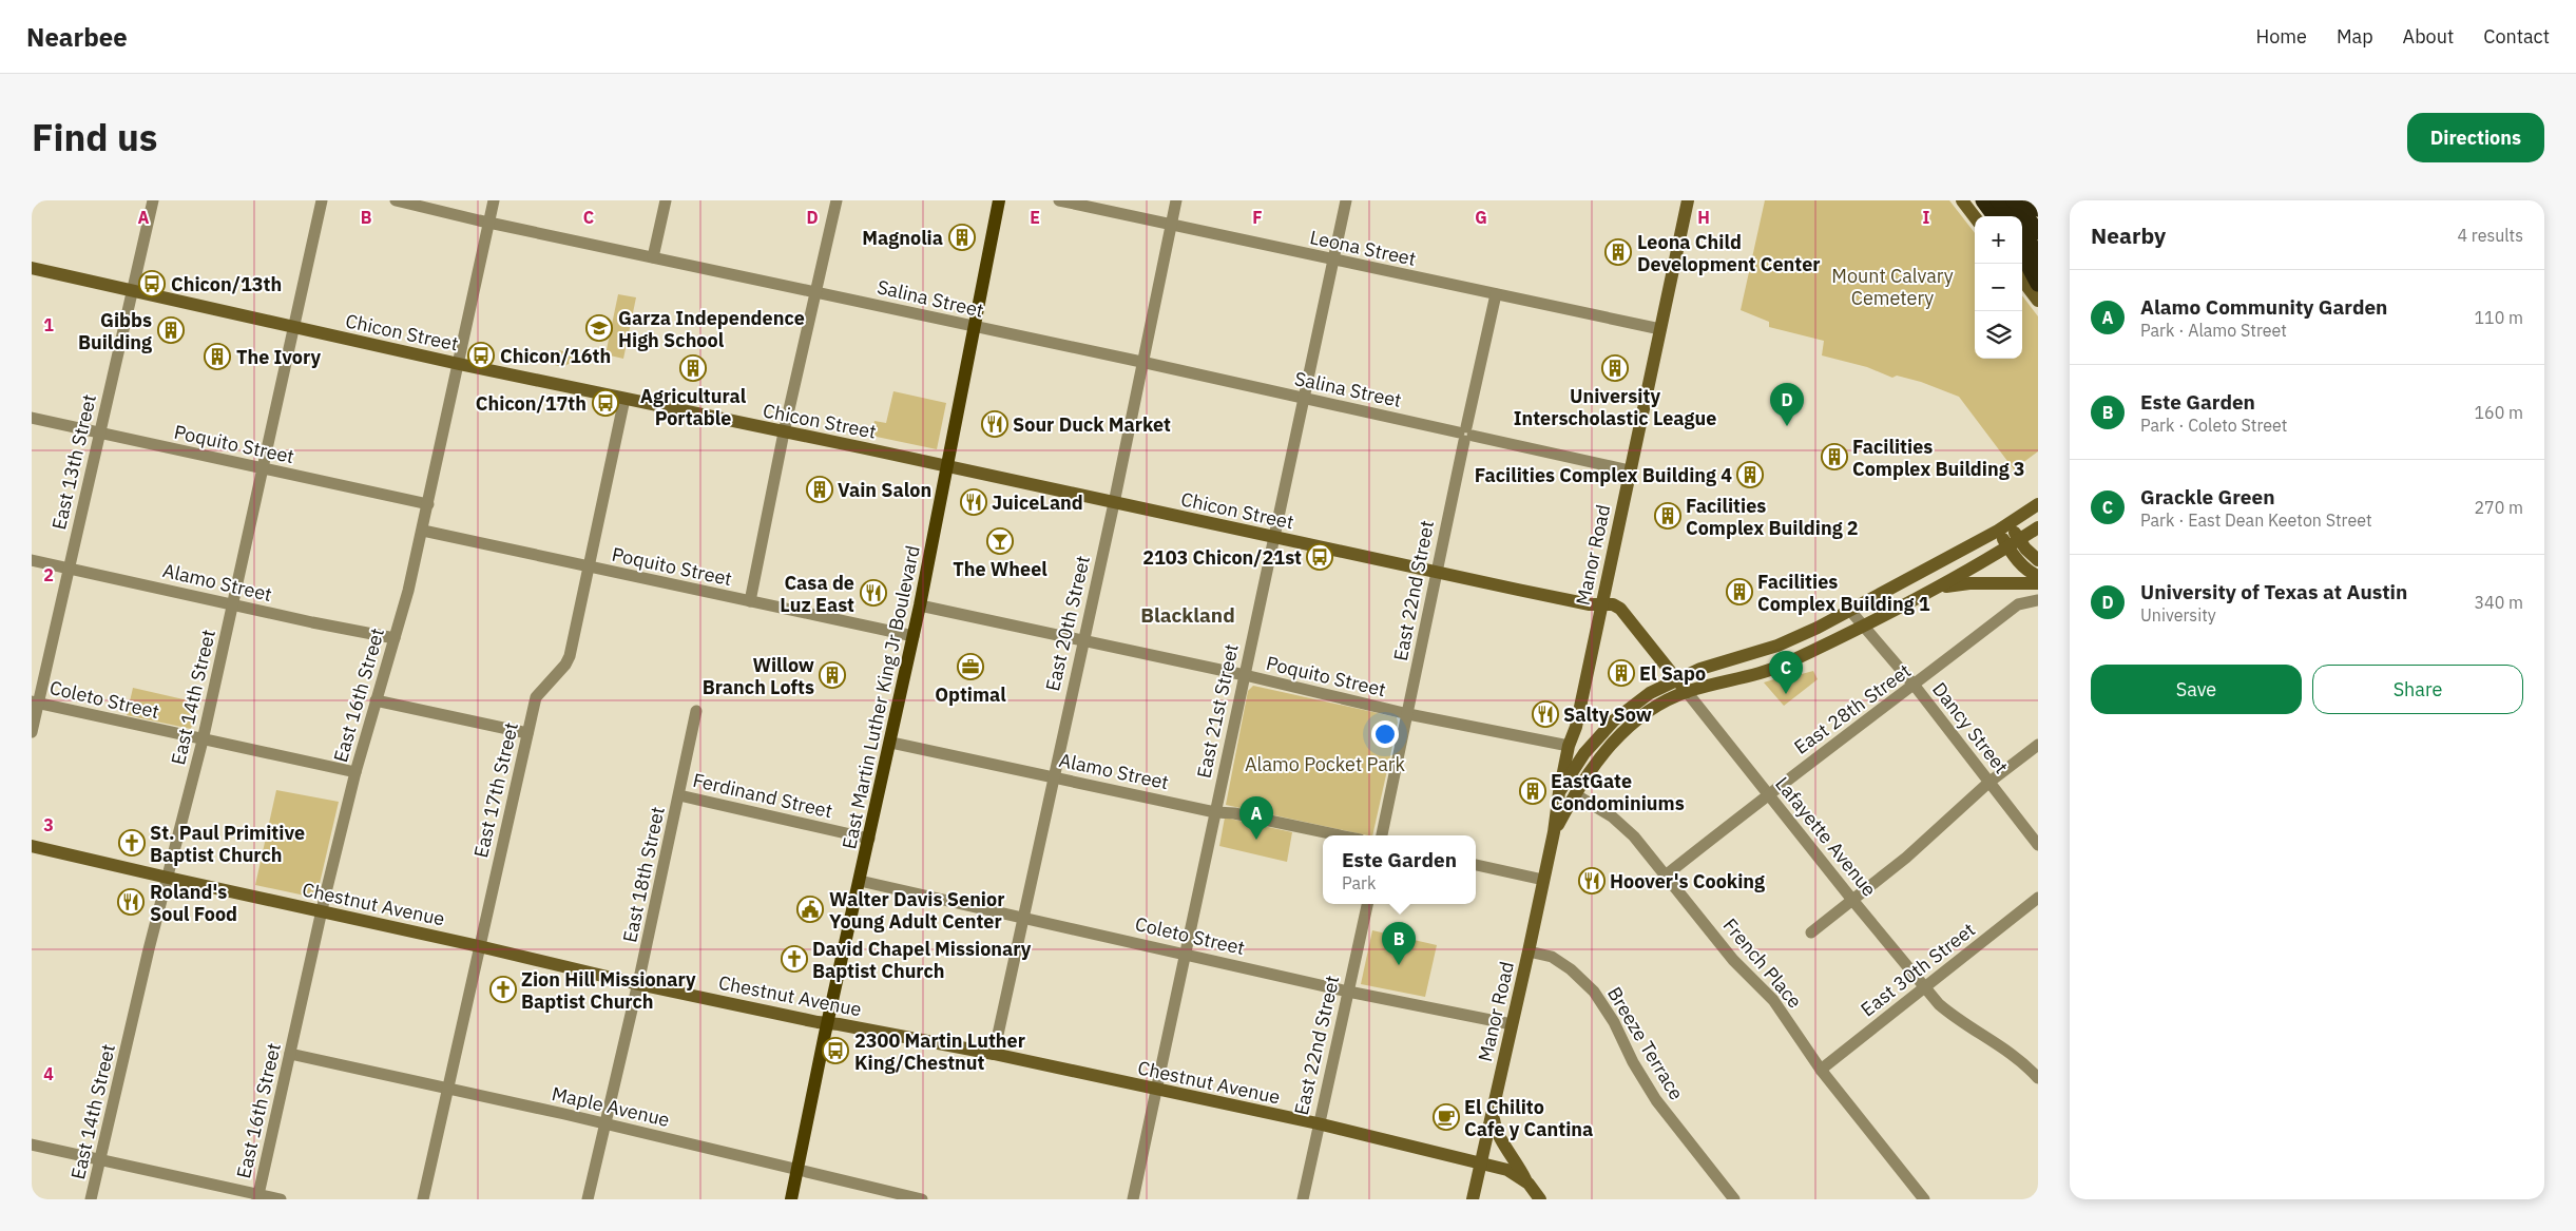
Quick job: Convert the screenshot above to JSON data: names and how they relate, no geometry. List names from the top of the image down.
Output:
{
  "streets": {
    "main road": [
      "Chicon Street",
      "Manor Road",
      "East Martin Luther King Jr Boulevard",
      "Lafayette Avenue",
      "Chestnut Avenue"
    ],
    "street": [
      "Leona Street",
      "Salina Street",
      "Poquito Street",
      "East 13th Street",
      "Alamo Street",
      "East 22nd Street",
      "East 20th Street",
      "East 16th Street",
      "East 14th Street",
      "Coleto Street",
      "East 28th Street",
      "East 21st Street",
      "Dancy Street",
      "East 17th Street",
      "Ferdinand Street",
      "East 18th Street",
      "French Place",
      "East 30th Street",
      "Breeze Terrace",
      "Maple Avenue"
    ]
  },
  "crossings": [
    ["Leona Street", "Manor Road"],
    ["Leona Street", "East 22nd Street"],
    ["Leona Street", "East 20th Street"],
    ["Leona Street", "East 21st Street"],
    ["Salina Street", "Manor Road"],
    ["Salina Street", "East 22nd Street"],
    ["Salina Street", "East 20th Street"],
    ["Salina Street", "East 16th Street"],
    ["Salina Street", "East Martin Luther King Jr Boulevard"],
    ["Salina Street", "East 21st Street"],
    ["Chicon Street", "East 13th Street"],
    ["Chicon Street", "Manor Road"],
    ["Chicon Street", "East 22nd Street"],
    ["Chicon Street", "East 20th Street"],
    ["Chicon Street", "East 16th Street"],
    ["Chicon Street", "East 14th Street"],
    ["Chicon Street", "East Martin Luther King Jr Boulevard"],
    ["Chicon Street", "East 21st Street"],
    ["Chicon Street", "East 17th Street"],
    ["Chicon Street", "Lafayette Avenue"],
    ["Poquito Street", "East 13th Street"],
    ["Poquito Street", "Manor Road"],
    ["Poquito Street", "East 22nd Street"],
    ["Poquito Street", "East 20th Street"],
    ["Poquito Street", "East 16th Street"],
    ["Poquito Street", "East 14th Street"],
    ["Poquito Street", "East Martin Luther King Jr Boulevard"],
    ["Poquito Street", "East 21st Street"],
    ["Poquito Street", "East 17th Street"],
    ["East 13th Street", "Alamo Street"],
    ["East 13th Street", "Coleto Street"],
    ["Manor Road", "Coleto Street"],
    ["Manor Road", "Lafayette Avenue"],
    ["Manor Road", "Chestnut Avenue"],
    ["Manor Road", "Breeze Terrace"],
    ["Alamo Street", "East 20th Street"],
    ["Alamo Street", "East 16th Street"],
    ["Alamo Street", "East 14th Street"],
    ["Alamo Street", "East Martin Luther King Jr Boulevard"],
    ["Alamo Street", "East 21st Street"],
    ["East 22nd Street", "Coleto Street"],
    ["East 22nd Street", "Chestnut Avenue"],
    ["East 20th Street", "Coleto Street"],
    ["East 20th Street", "Chestnut Avenue"],
    ["East 16th Street", "Coleto Street"],
    ["East 16th Street", "Chestnut Avenue"],
    ["East 16th Street", "Maple Avenue"],
    ["East 14th Street", "Coleto Street"],
    ["East 14th Street", "Chestnut Avenue"],
    ["East Martin Luther King Jr Boulevard", "Coleto Street"],
    ["East Martin Luther King Jr Boulevard", "Ferdinand Street"],
    ["East Martin Luther King Jr Boulevard", "Chestnut Avenue"],
    ["East Martin Luther King Jr Boulevard", "Maple Avenue"],
    ["Coleto Street", "East 21st Street"],
    ["East 28th Street", "Dancy Street"],
    ["East 28th Street", "Lafayette Avenue"],
    ["East 28th Street", "French Place"],
    ["East 21st Street", "Chestnut Avenue"],
    ["East 17th Street", "Chestnut Avenue"],
    ["East 17th Street", "Maple Avenue"],
    ["Ferdinand Street", "East 18th Street"],
    ["Lafayette Avenue", "East 30th Street"],
    ["East 18th Street", "Chestnut Avenue"],
    ["East 18th Street", "Maple Avenue"],
    ["French Place", "East 30th Street"]
  ],
  "districts": ["Blackland"],
  "parks": ["Mount Calvary Cemetery", "Alamo Pocket Park"],
  "places": {
    "building": [
      "Magnolia",
      "Leona Child Development Center",
      "Gibbs Building",
      "The Ivory",
      "Agricultural Portable",
      "University Interscholastic League",
      "Facilities Complex Building 3",
      "Facilities Complex Building 4",
      "Vain Salon",
      "Facilities Complex Building 2",
      "Facilities Complex Building 1",
      "El Sapo",
      "Willow Branch Lofts",
      "EastGate Condominiums"
    ],
    "bus stop": [
      "Chicon/13th",
      "Chicon/16th",
      "Chicon/17th",
      "2103 Chicon/21st",
      "2300 Martin Luther King/Chestnut"
    ],
    "school or university": ["Garza Independence High School"],
    "restaurant": [
      "Sour Duck Market",
      "JuiceLand",
      "Casa de Luz East",
      "Salty Sow",
      "Hoover's Cooking",
      "Roland's Soul Food"
    ],
    "bar": ["The Wheel"],
    "office": ["Optimal"],
    "church": ["St. Paul Primitive Baptist Church", "David Chapel Missionary Baptist Church", "Zion Hill Missionary Baptist Church"],
    "public building": ["Walter Davis Senior Young Adult Center"],
    "cafe": ["El Chilito Cafe y Cantina"]
  },
  "page": {
    "header": "Nearbee",
    "nav": [
      "Home",
      "Map",
      "About",
      "Contact"
    ],
    "title": "Find us",
    "buttons": [
      "Directions",
      ["Save", "Share"]
    ],
    "heading": ["Nearby", "4 results"],
    "map_buttons": ["+", "−"],
    "list": [
      {
        "mark": "A",
        "name": "Alamo Community Garden",
        "note": "Park · Alamo Street",
        "value": "110 m"
      },
      {
        "mark": "B",
        "name": "Este Garden",
        "note": "Park · Coleto Street",
        "value": "160 m"
      },
      {
        "mark": "C",
        "name": "Grackle Green",
        "note": "Park · East Dean Keeton Street",
        "value": "270 m"
      },
      {
        "mark": "D",
        "name": "University of Texas at Austin",
        "note": "University",
        "value": "340 m"
      }
    ],
    "pins": [
      "D",
      "C",
      "A",
      "B"
    ],
    "popup": ["Este Garden", "Park"]
  },
  "grid": {
    "columns": [
      "A",
      "B",
      "C",
      "D",
      "E",
      "F",
      "G",
      "H",
      "I"
    ],
    "rows": [
      "1",
      "2",
      "3",
      "4"
    ]
  }
}
